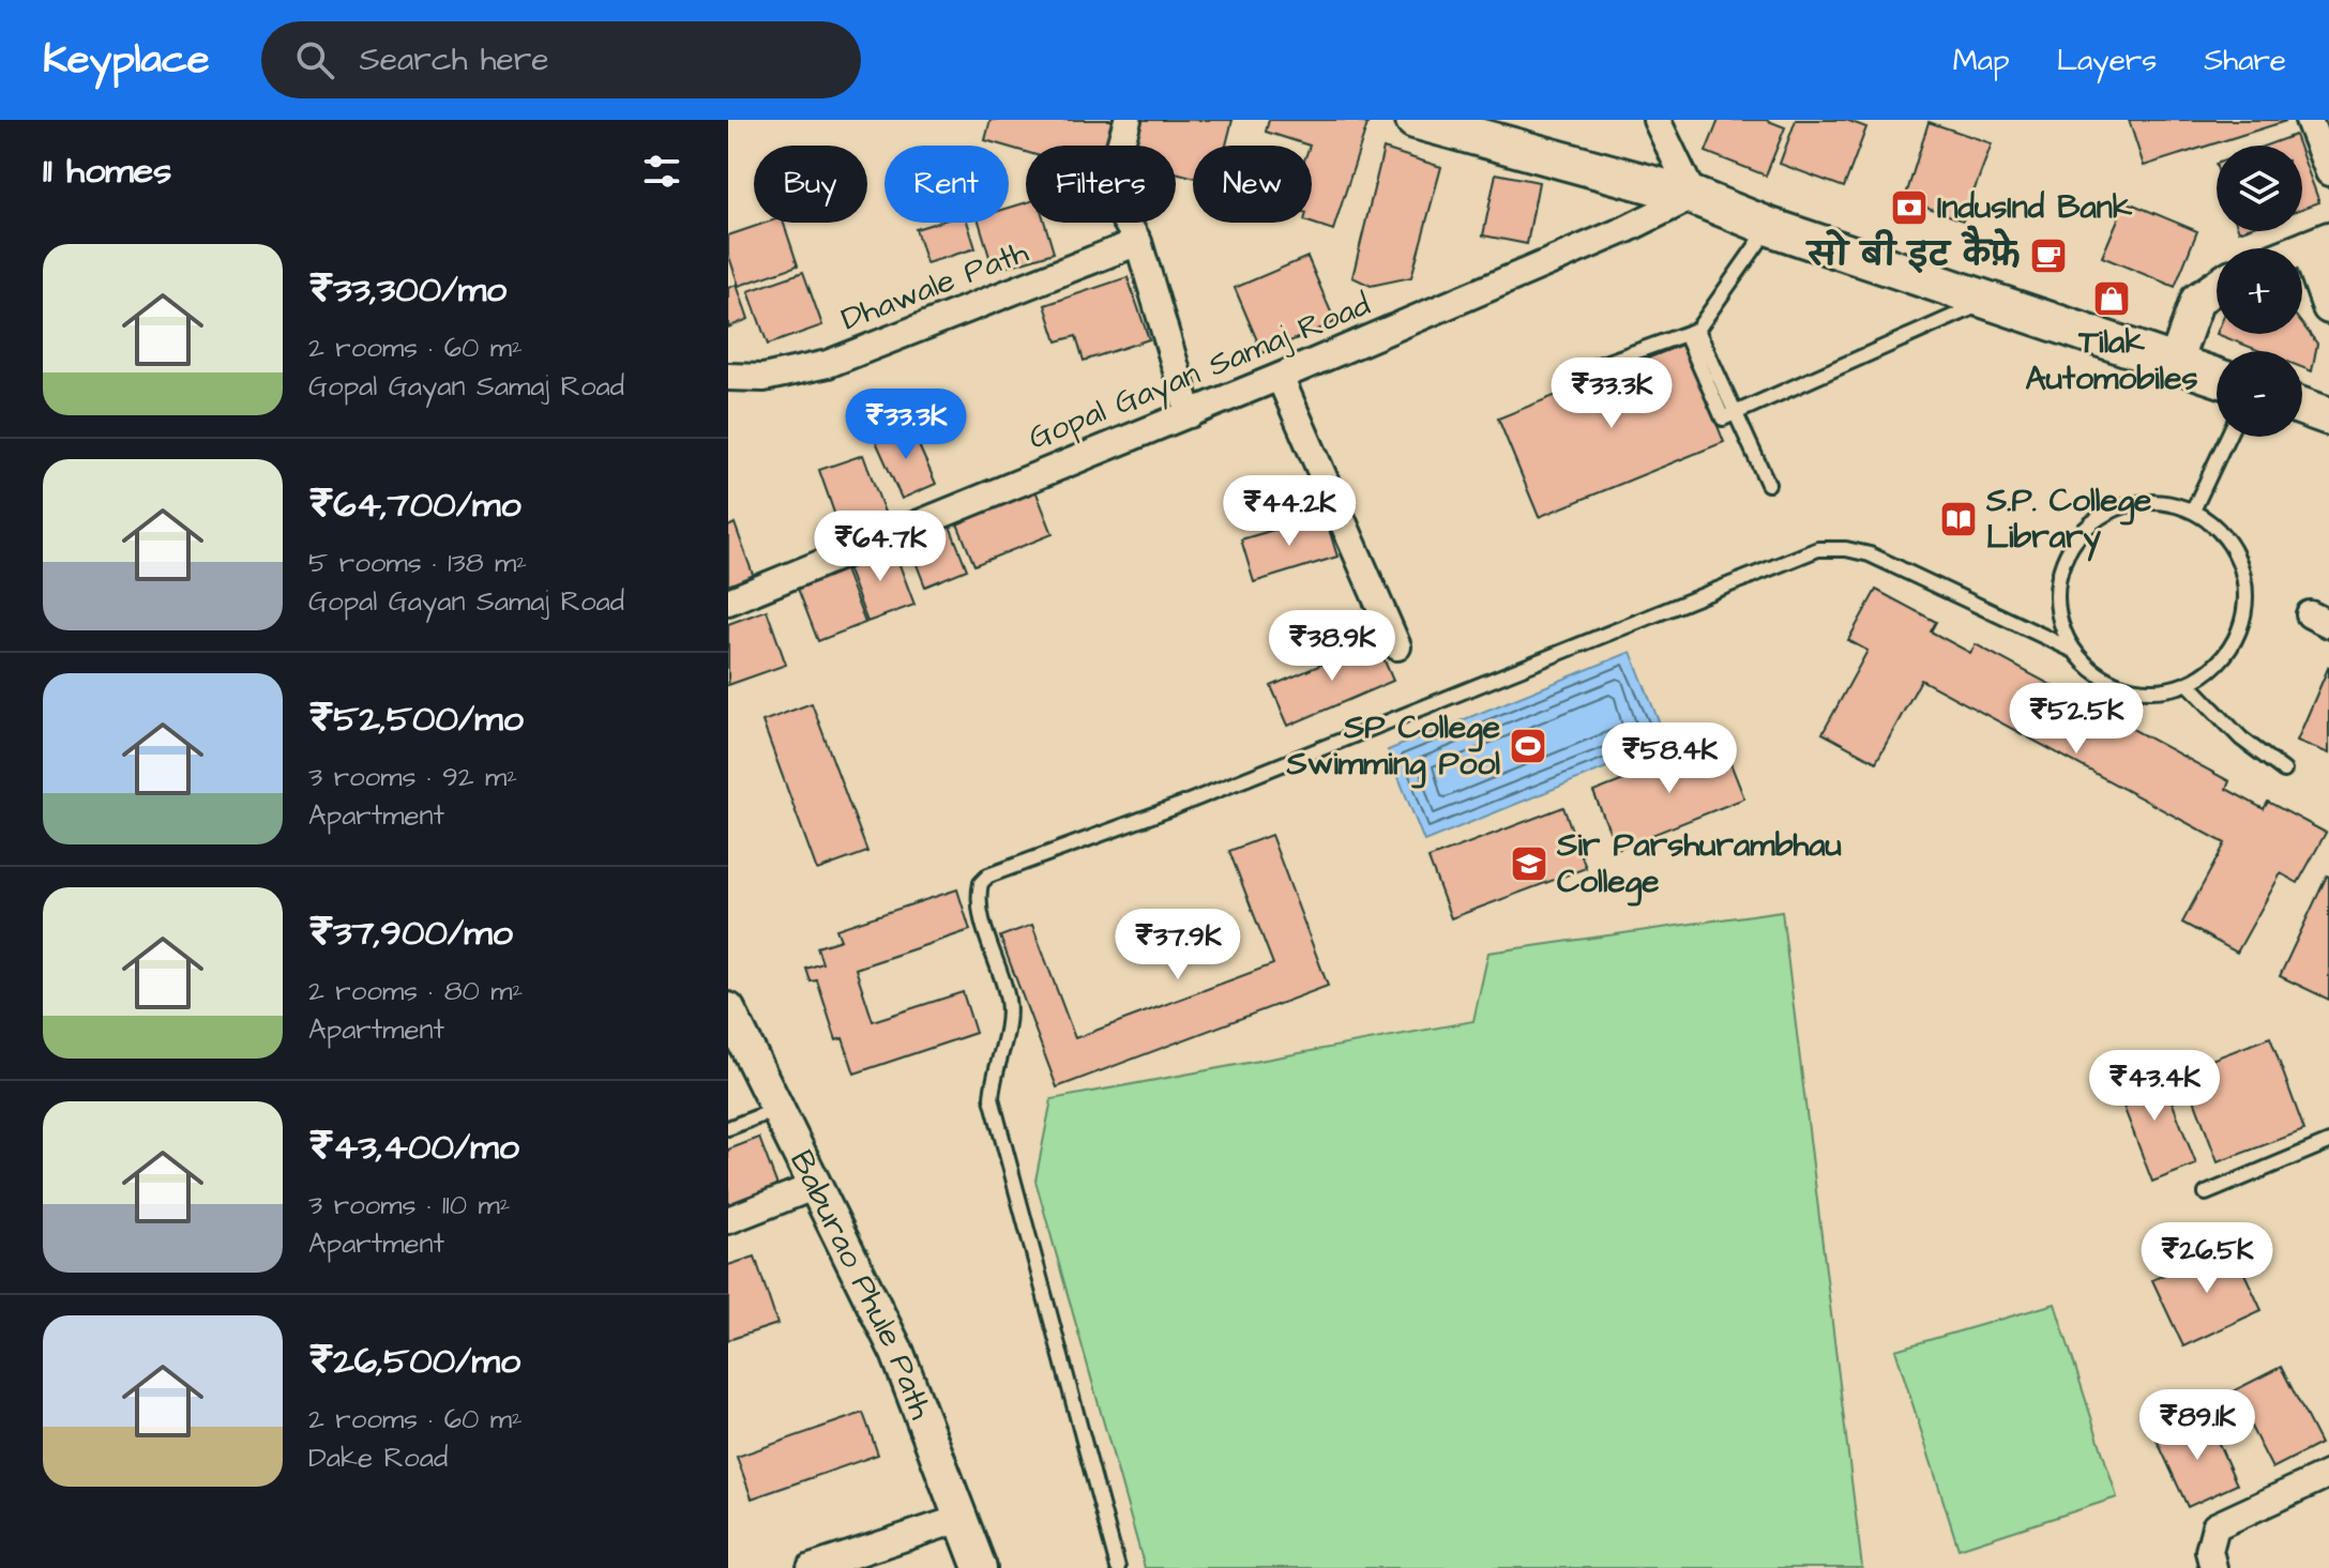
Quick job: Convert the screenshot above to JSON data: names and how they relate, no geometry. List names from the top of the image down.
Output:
{
  "streets": {
    "street": ["Dhawale Path", "Gopal Gayan Samaj Road", "Baburao Phule Path"]
  },
  "places": {
    "bank": ["IndusInd Bank"],
    "cafe": ["सो बी इट कैफ़े"],
    "shop": ["Tilak Automobiles"],
    "library": ["S.P. College Library"],
    "sports": ["SP College Swimming Pool"],
    "school or university": ["Sir Parshurambhau College"]
  },
  "page": {
    "header": "Keyplace",
    "search": "Search here",
    "nav": ["Map", "Layers", "Share"],
    "heading": "11 homes",
    "map_buttons": ["+", "−"],
    "chip": [
      "Buy",
      "Rent",
      "Filters",
      "New"
    ],
    "list": [
      {
        "name": "₹33,300/mo",
        "note": "2 rooms · 60 m² · Gopal Gayan Samaj Road"
      },
      {
        "name": "₹64,700/mo",
        "note": "5 rooms · 138 m² · Gopal Gayan Samaj Road"
      },
      {
        "name": "₹52,500/mo",
        "note": "3 rooms · 92 m² · Apartment"
      },
      {
        "name": "₹37,900/mo",
        "note": "2 rooms · 80 m² · Apartment"
      },
      {
        "name": "₹43,400/mo",
        "note": "3 rooms · 110 m² · Apartment"
      },
      {
        "name": "₹26,500/mo",
        "note": "2 rooms · 60 m² · Dake Road"
      }
    ],
    "price": [
      "₹33.3K",
      "₹33.3K",
      "₹44.2K",
      "₹64.7K",
      "₹38.9K",
      "₹52.5K",
      "₹58.4K",
      "₹37.9K",
      "₹43.4K",
      "₹26.5K",
      "₹89.1K"
    ]
  }
}
